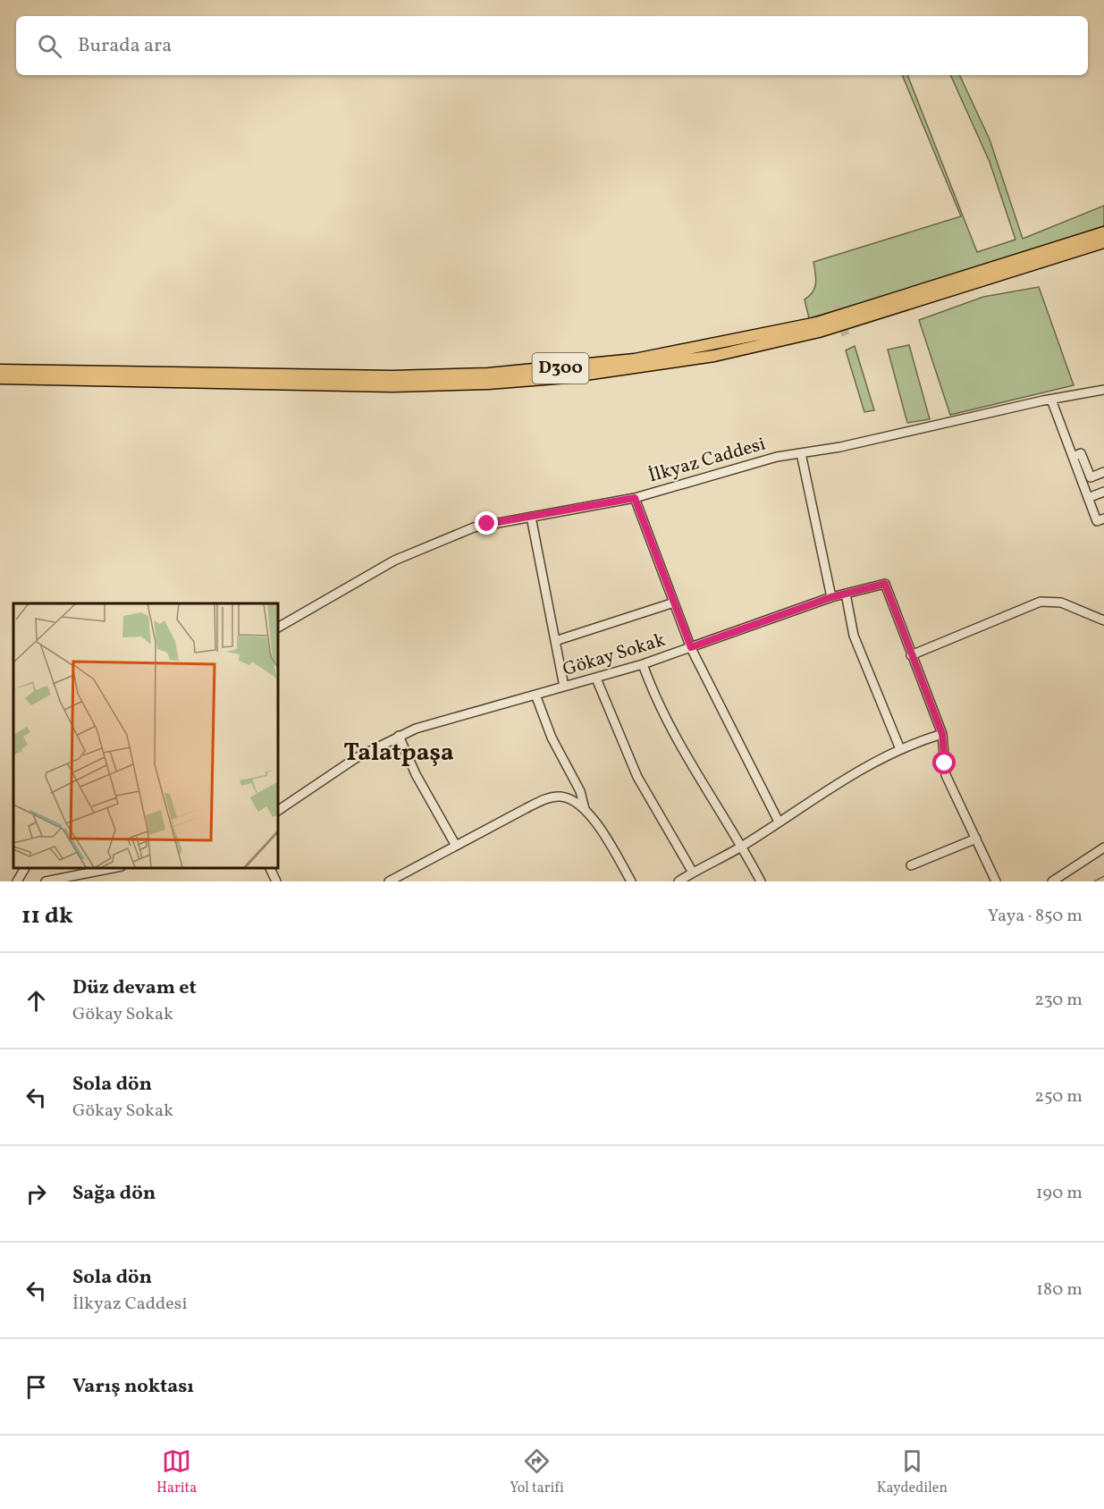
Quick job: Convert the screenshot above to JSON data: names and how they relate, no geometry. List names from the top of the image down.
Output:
{
  "streets": {
    "highway": ["D300"],
    "street": ["İlkyaz Caddesi", "Gökay Sokak"]
  },
  "districts": ["Talatpaşa"],
  "page": {
    "search": "Burada ara",
    "heading": ["11 dk", "Yaya · 850 m"],
    "list": [
      ["Düz devam et", "Gökay Sokak", "230 m"],
      ["Sola dön", "Gökay Sokak", "250 m"],
      ["Sağa dön", "190 m"],
      ["Sola dön", "İlkyaz Caddesi", "180 m"],
      "Varış noktası"
    ],
    "nav": ["Harita", "Yol tarifi", "Kaydedilen"]
  }
}
